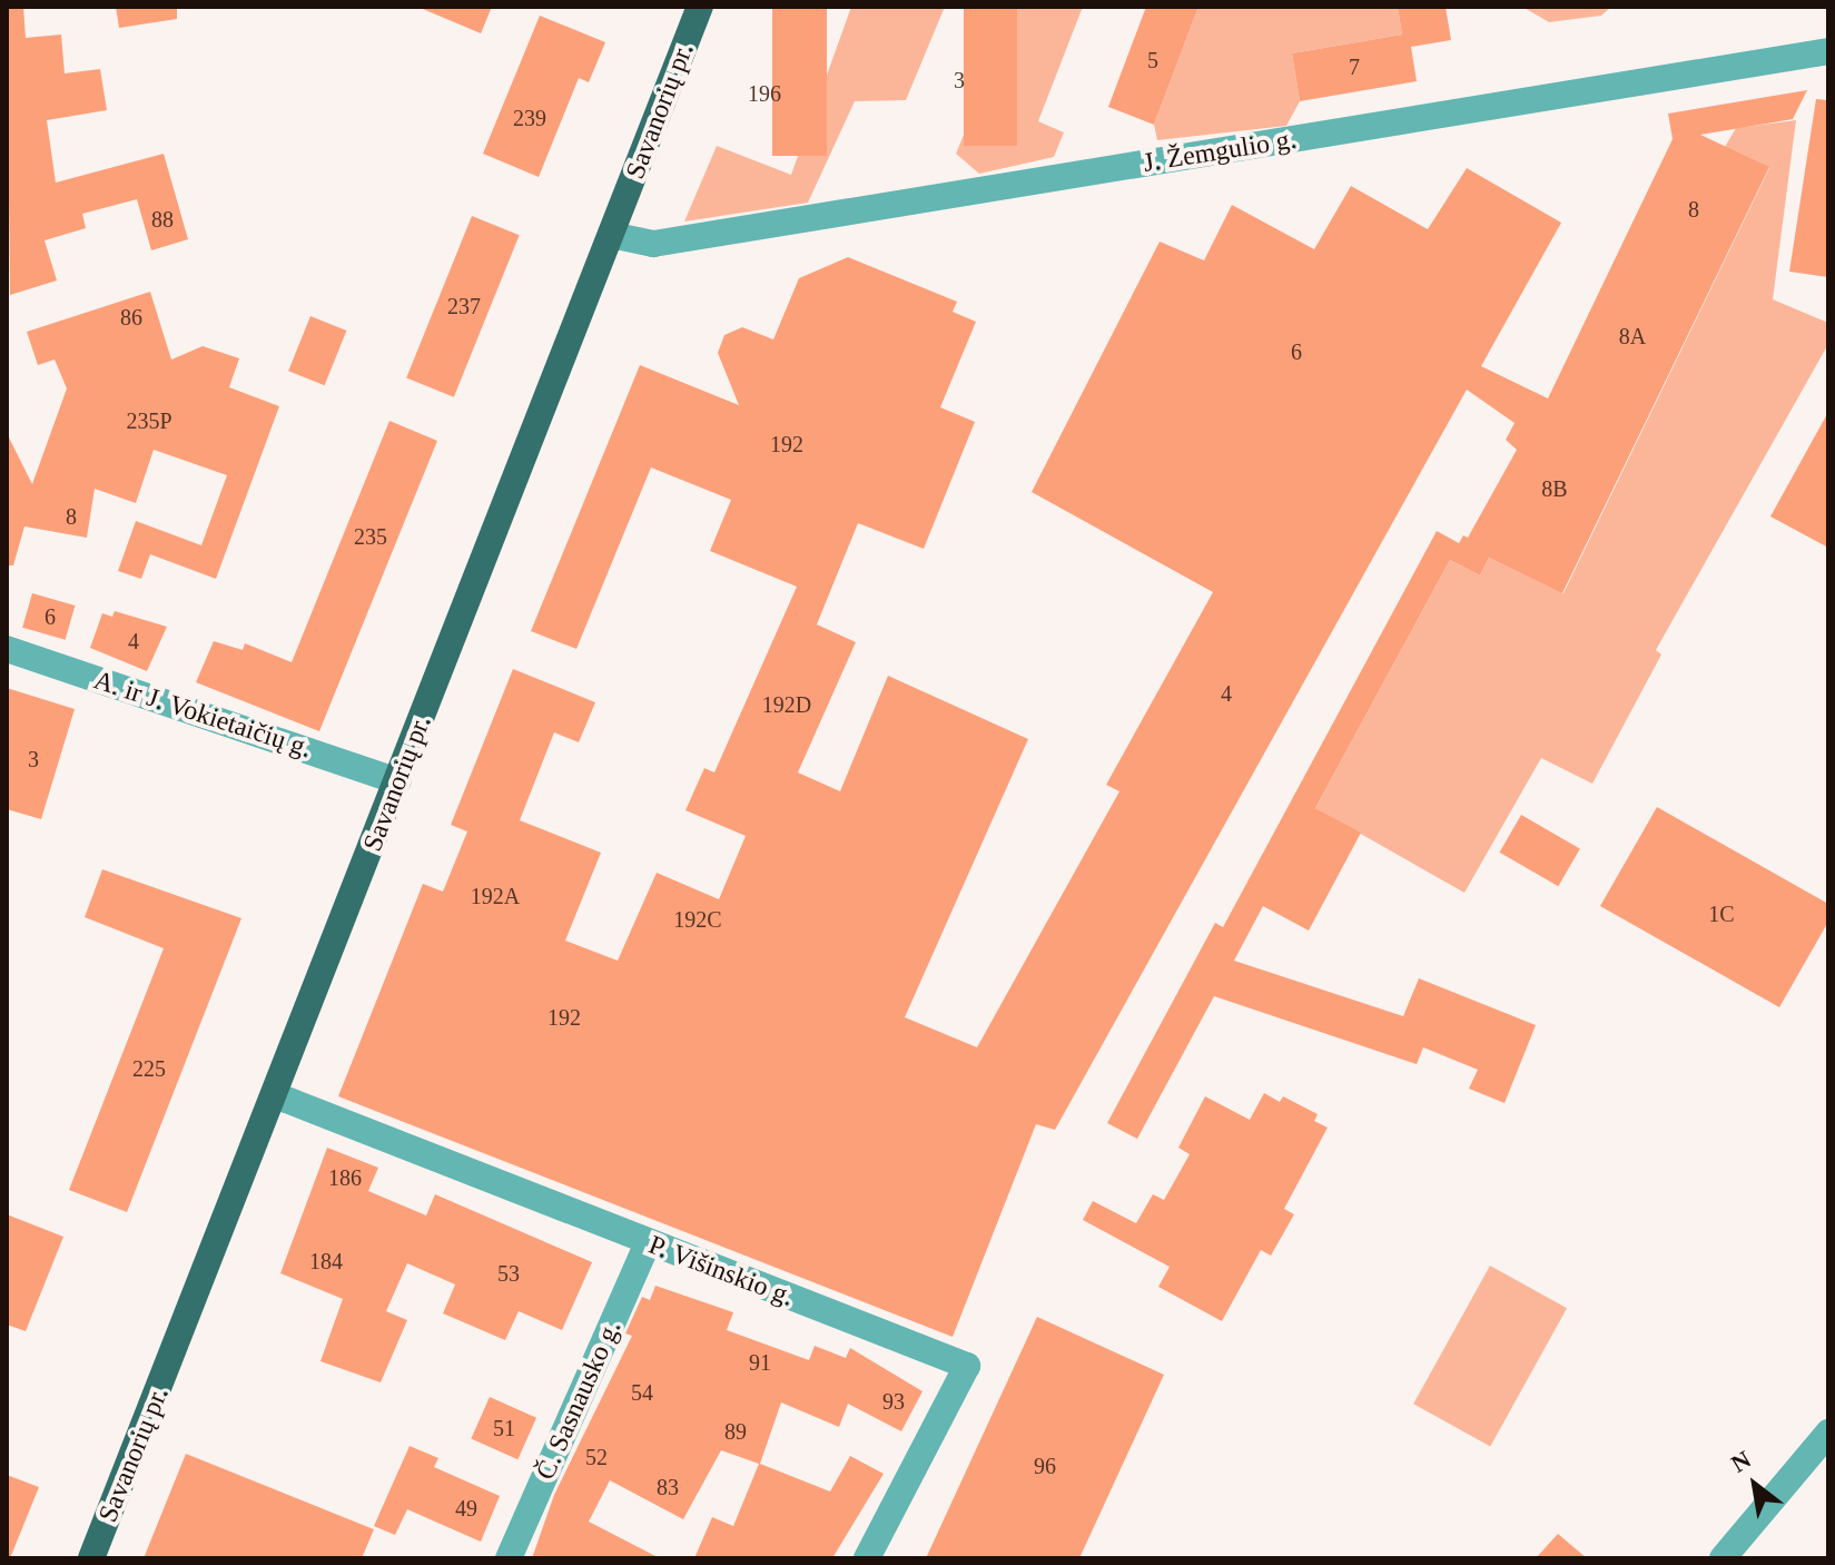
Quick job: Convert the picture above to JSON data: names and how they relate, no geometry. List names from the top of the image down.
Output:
{
  "streets": {
    "main road": ["Savanorių pr."],
    "street": [
      "J. Žemgulio g.",
      "A. ir J. Vokietaičių g.",
      "P. Višinskio g.",
      "Č. Sasnausko g."
    ]
  },
  "crossings": [
    ["Savanorių pr.", "J. Žemgulio g."],
    ["Savanorių pr.", "A. ir J. Vokietaičių g."],
    ["Savanorių pr.", "P. Višinskio g."],
    ["P. Višinskio g.", "Č. Sasnausko g."]
  ],
  "house_numbers": [
    "5",
    "7",
    "3",
    "196",
    "239",
    "8",
    "88",
    "237",
    "86",
    "8A",
    "6",
    "235P",
    "192",
    "8B",
    "8",
    "235",
    "6",
    "4",
    "4",
    "192D",
    "3",
    "192A",
    "1C",
    "192C",
    "192",
    "225",
    "186",
    "184",
    "53",
    "91",
    "54",
    "93",
    "51",
    "89",
    "52",
    "96",
    "83",
    "49"
  ],
  "north": "top left"
}
